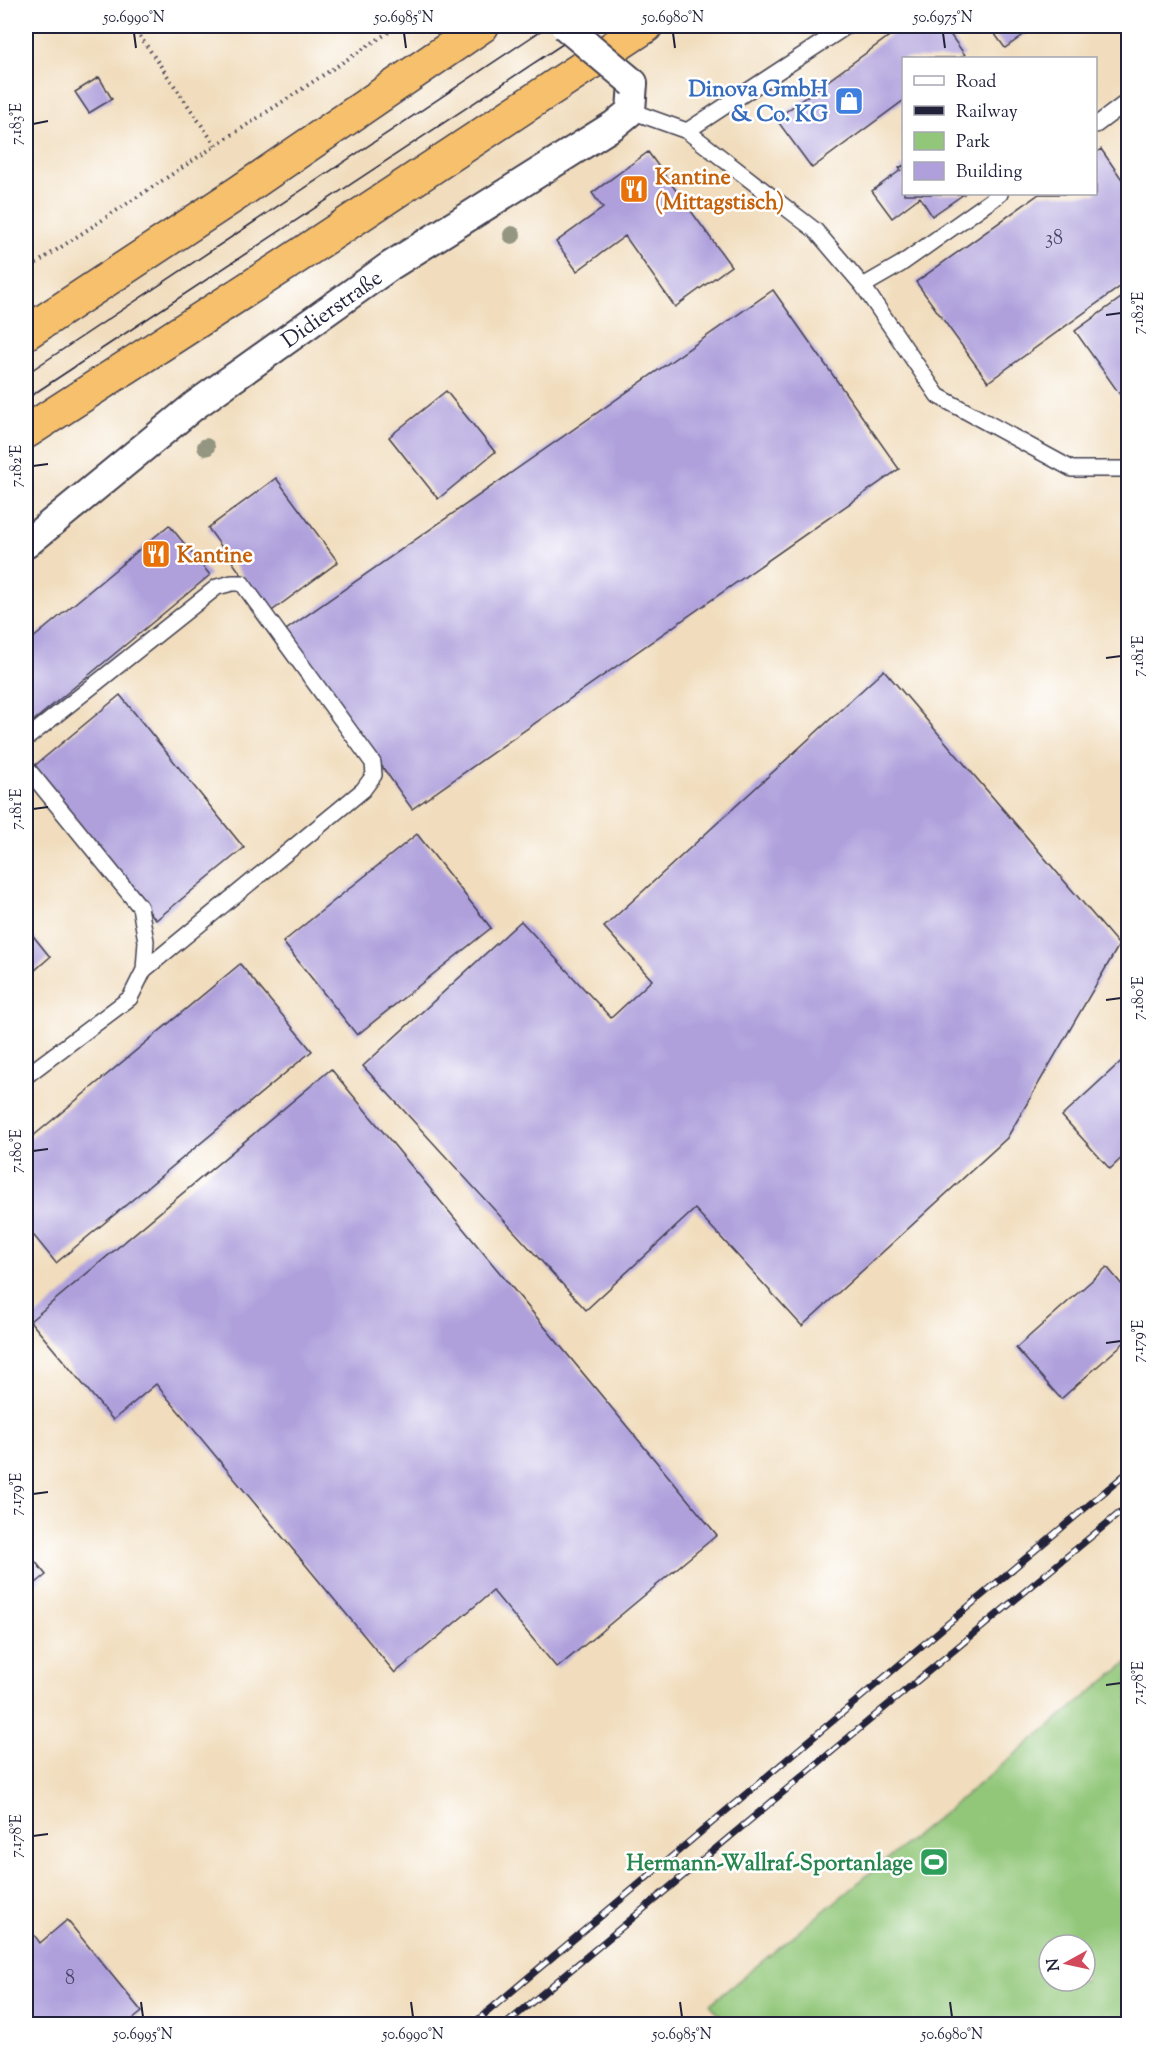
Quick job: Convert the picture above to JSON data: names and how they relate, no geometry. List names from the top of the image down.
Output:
{
  "streets": {
    "street": ["Didierstraße"]
  },
  "places": {
    "shop": ["Dinova GmbH & Co. KG"],
    "restaurant": ["Kantine (Mittagstisch)", "Kantine"],
    "sports": ["Hermann-Wallraf-Sportanlage"]
  },
  "house_numbers": ["38", "8"],
  "legend": [
    "Road",
    "Railway",
    "Park",
    "Building"
  ],
  "north": "left",
  "coordinates": [
    "50.6990°N",
    "50.6985°N",
    "50.6980°N",
    "50.6975°N",
    "7.183°E",
    "7.182°E",
    "7.181°E",
    "7.180°E",
    "7.179°E",
    "7.178°E",
    "50.6995°N"
  ]
}
